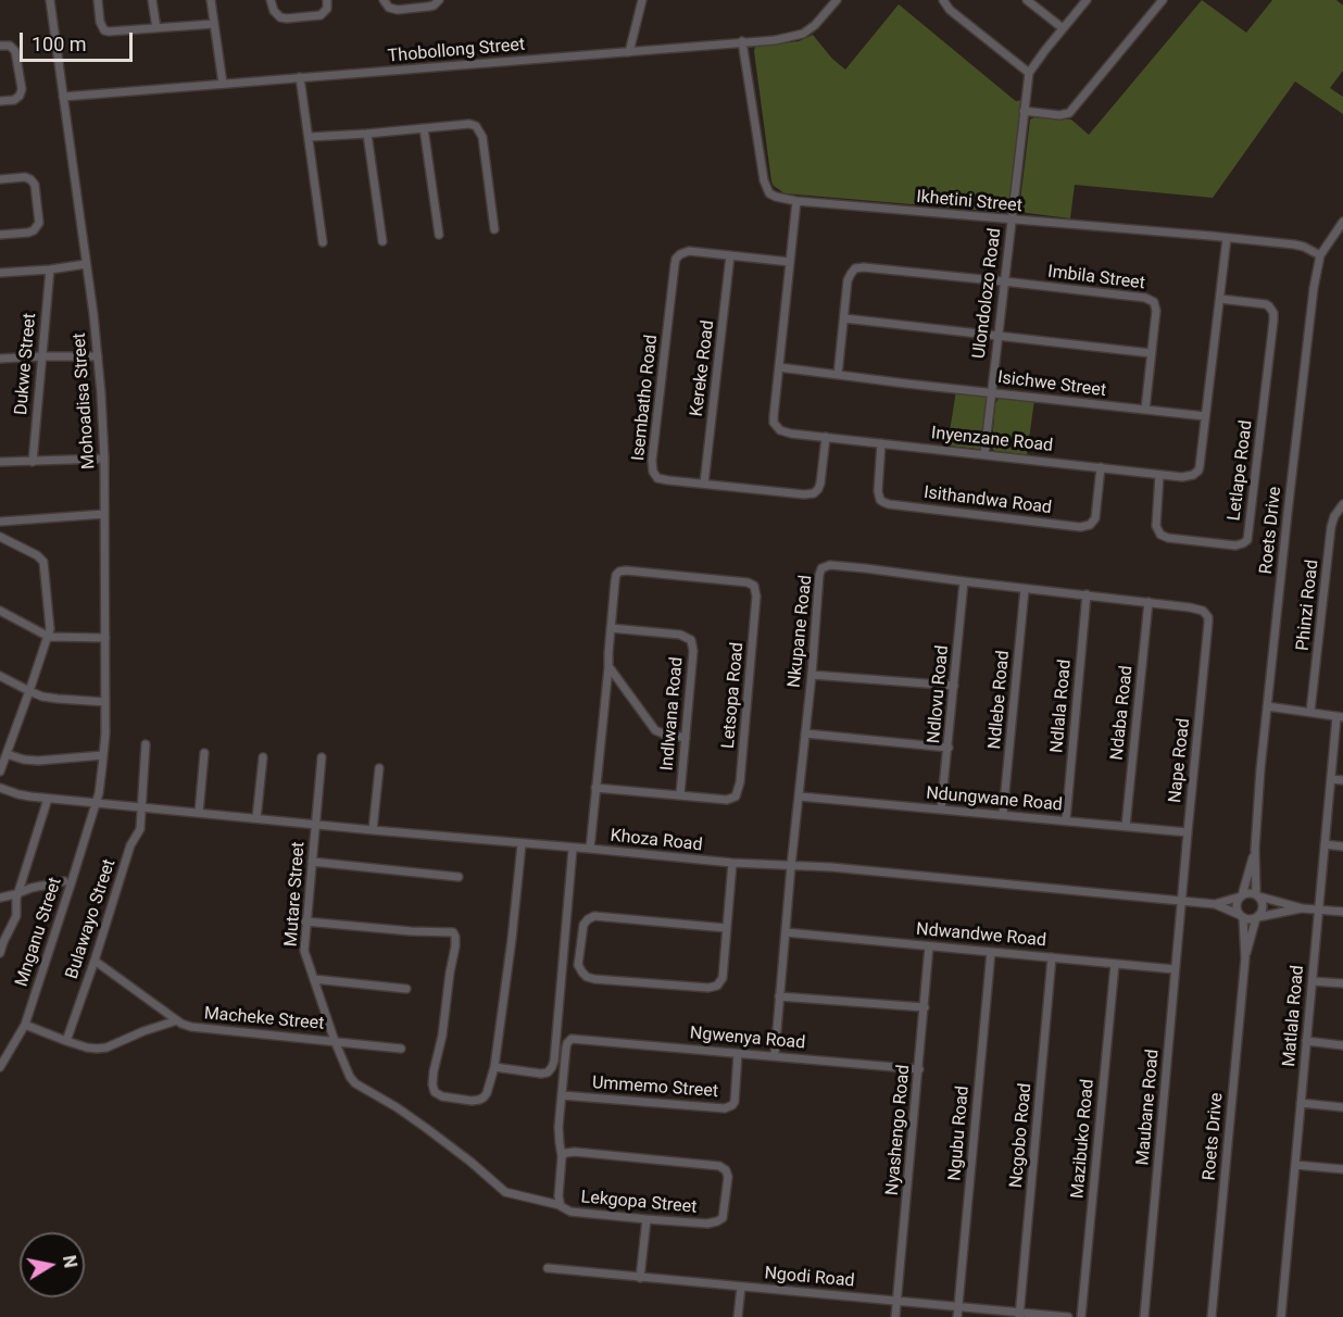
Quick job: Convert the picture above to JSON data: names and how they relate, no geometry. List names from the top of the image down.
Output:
{
  "streets": {
    "street": [
      "Thobollong Street",
      "Ikhetini Street",
      "Imbila Street",
      "Ulondolozo Road",
      "Dukwe Street",
      "Kereke Road",
      "Isichwe Street",
      "Isembatho Road",
      "Mohoadisa Street",
      "Inyenzane Road",
      "Letlape Road",
      "Isithandwa Road",
      "Roets Drive",
      "Phinzi Road",
      "Nkupane Road",
      "Ndlovu Road",
      "Letsopa Road",
      "Ndlebe Road",
      "Ndlala Road",
      "Ndaba Road",
      "Indlwana Road",
      "Nape Road",
      "Ndungwane Road",
      "Khoza Road",
      "Mutare Street",
      "Bulawayo Street",
      "Mnganu Street",
      "Ndwandwe Road",
      "Matlala Road",
      "Macheke Street",
      "Ngwenya Road",
      "Ummemo Street",
      "Maubane Road",
      "Nyashengo Road",
      "Ngubu Road",
      "Ncgobo Road",
      "Mazibuko Road",
      "Lekgopa Street",
      "Ngodi Road"
    ]
  },
  "crossings": [
    ["Thobollong Street", "Ikhetini Street"],
    ["Thobollong Street", "Mohoadisa Street"],
    ["Ikhetini Street", "Ulondolozo Road"],
    ["Ikhetini Street", "Inyenzane Road"],
    ["Ikhetini Street", "Roets Drive"],
    ["Imbila Street", "Ulondolozo Road"],
    ["Imbila Street", "Isichwe Street"],
    ["Ulondolozo Road", "Isichwe Street"],
    ["Ulondolozo Road", "Inyenzane Road"],
    ["Kereke Road", "Isembatho Road"],
    ["Isichwe Street", "Inyenzane Road"],
    ["Isembatho Road", "Inyenzane Road"],
    ["Mohoadisa Street", "Khoza Road"],
    ["Mohoadisa Street", "Mnganu Street"],
    ["Inyenzane Road", "Letlape Road"],
    ["Inyenzane Road", "Isithandwa Road"],
    ["Roets Drive", "Khoza Road"],
    ["Nkupane Road", "Ndlovu Road"],
    ["Nkupane Road", "Ndlebe Road"],
    ["Nkupane Road", "Ndlala Road"],
    ["Nkupane Road", "Ndaba Road"],
    ["Nkupane Road", "Nape Road"],
    ["Nkupane Road", "Ndungwane Road"],
    ["Nkupane Road", "Khoza Road"],
    ["Nkupane Road", "Ndwandwe Road"],
    ["Nkupane Road", "Ngwenya Road"],
    ["Ndlovu Road", "Ndungwane Road"],
    ["Letsopa Road", "Indlwana Road"],
    ["Ndlebe Road", "Ndungwane Road"],
    ["Ndlala Road", "Ndungwane Road"],
    ["Ndaba Road", "Ndungwane Road"],
    ["Nape Road", "Ndungwane Road"],
    ["Nape Road", "Khoza Road"],
    ["Nape Road", "Maubane Road"],
    ["Khoza Road", "Mutare Street"],
    ["Khoza Road", "Bulawayo Street"],
    ["Khoza Road", "Mnganu Street"],
    ["Khoza Road", "Maubane Road"],
    ["Mutare Street", "Macheke Street"],
    ["Mutare Street", "Lekgopa Street"],
    ["Bulawayo Street", "Macheke Street"],
    ["Ndwandwe Road", "Maubane Road"],
    ["Ndwandwe Road", "Nyashengo Road"],
    ["Ndwandwe Road", "Ngubu Road"],
    ["Ndwandwe Road", "Ncgobo Road"],
    ["Ndwandwe Road", "Mazibuko Road"],
    ["Ngwenya Road", "Ummemo Street"],
    ["Ngwenya Road", "Nyashengo Road"],
    ["Ngwenya Road", "Lekgopa Street"],
    ["Ummemo Street", "Lekgopa Street"],
    ["Nyashengo Road", "Ngodi Road"],
    ["Ngubu Road", "Ngodi Road"],
    ["Ncgobo Road", "Ngodi Road"]
  ],
  "scale_bar": "100 m",
  "north": "right"
}
